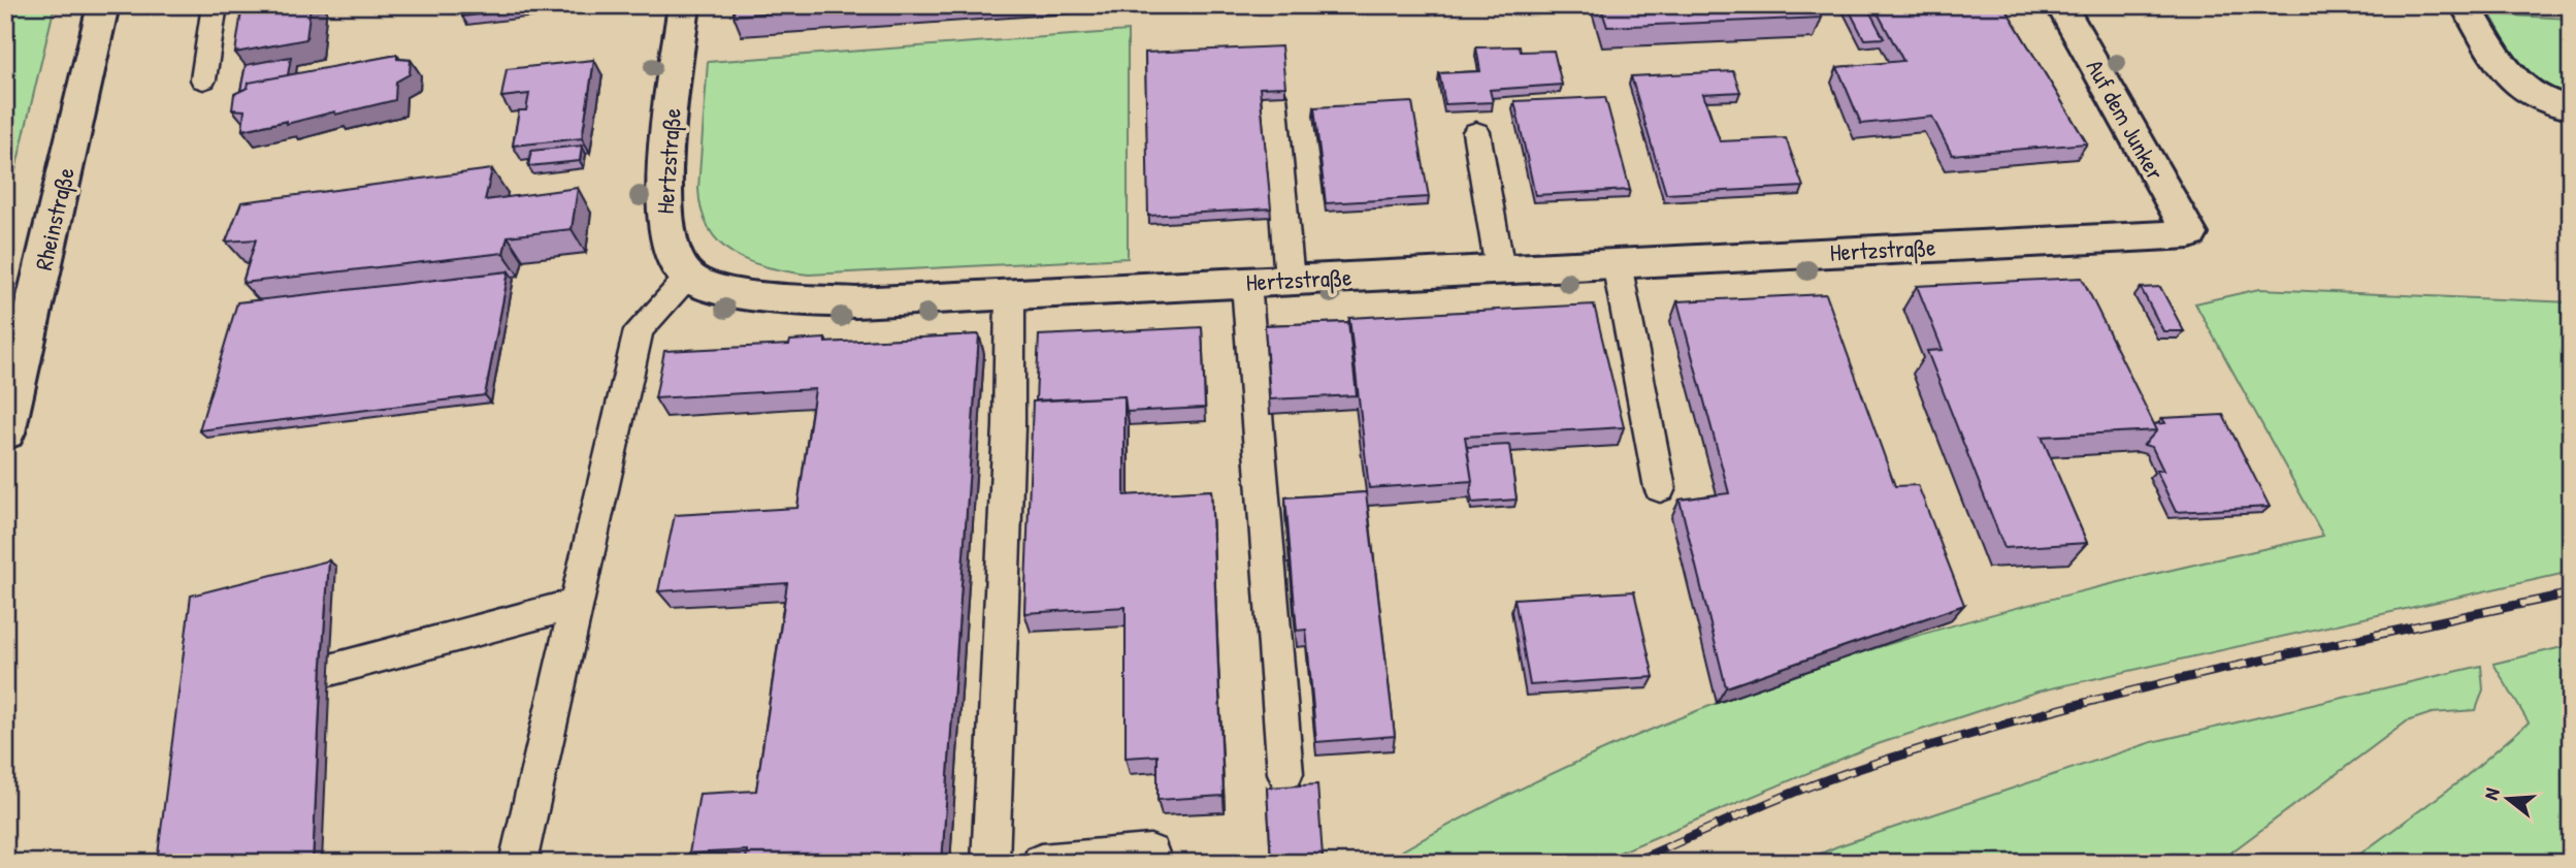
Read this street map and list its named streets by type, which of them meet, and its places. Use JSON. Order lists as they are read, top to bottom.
{
  "streets": {
    "street": ["Auf dem Junker", "Hertzstraße", "Rheinstraße"]
  },
  "crossings": [
    ["Auf dem Junker", "Hertzstraße"]
  ],
  "north": "left"
}
